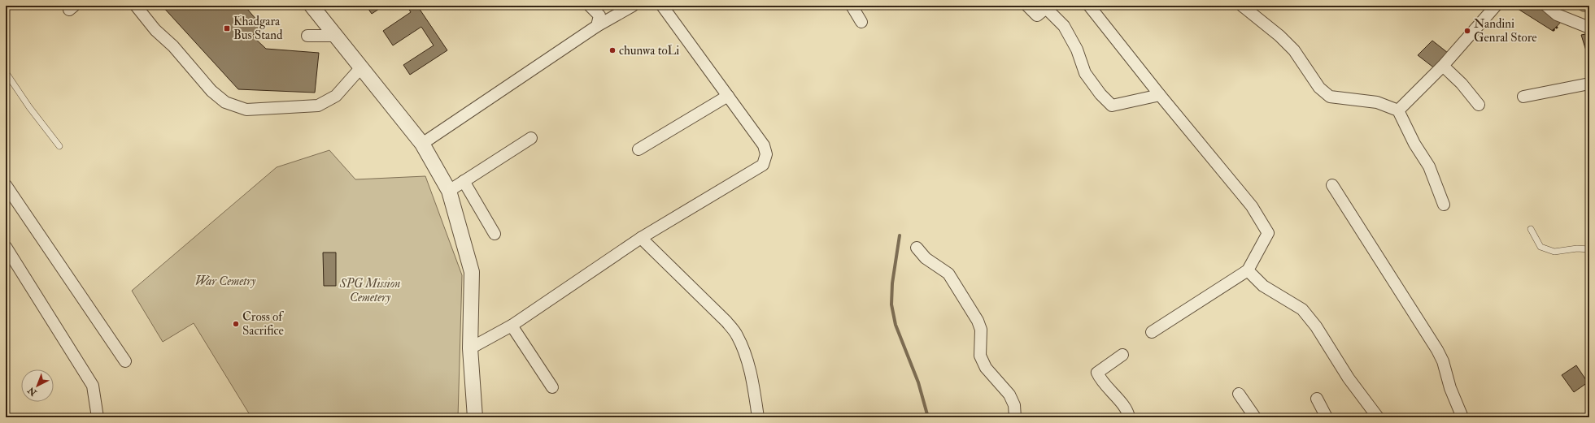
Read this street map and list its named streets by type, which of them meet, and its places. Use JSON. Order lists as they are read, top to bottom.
{
  "parks": ["War Cemetry", "SPG Mission Cemetery"],
  "places": {
    "transit": ["Khadgara Bus Stand"],
    "other": ["Nandini Genral Store", "chunwa toLi", "Cross of Sacrifice"]
  },
  "north": "bottom left"
}
